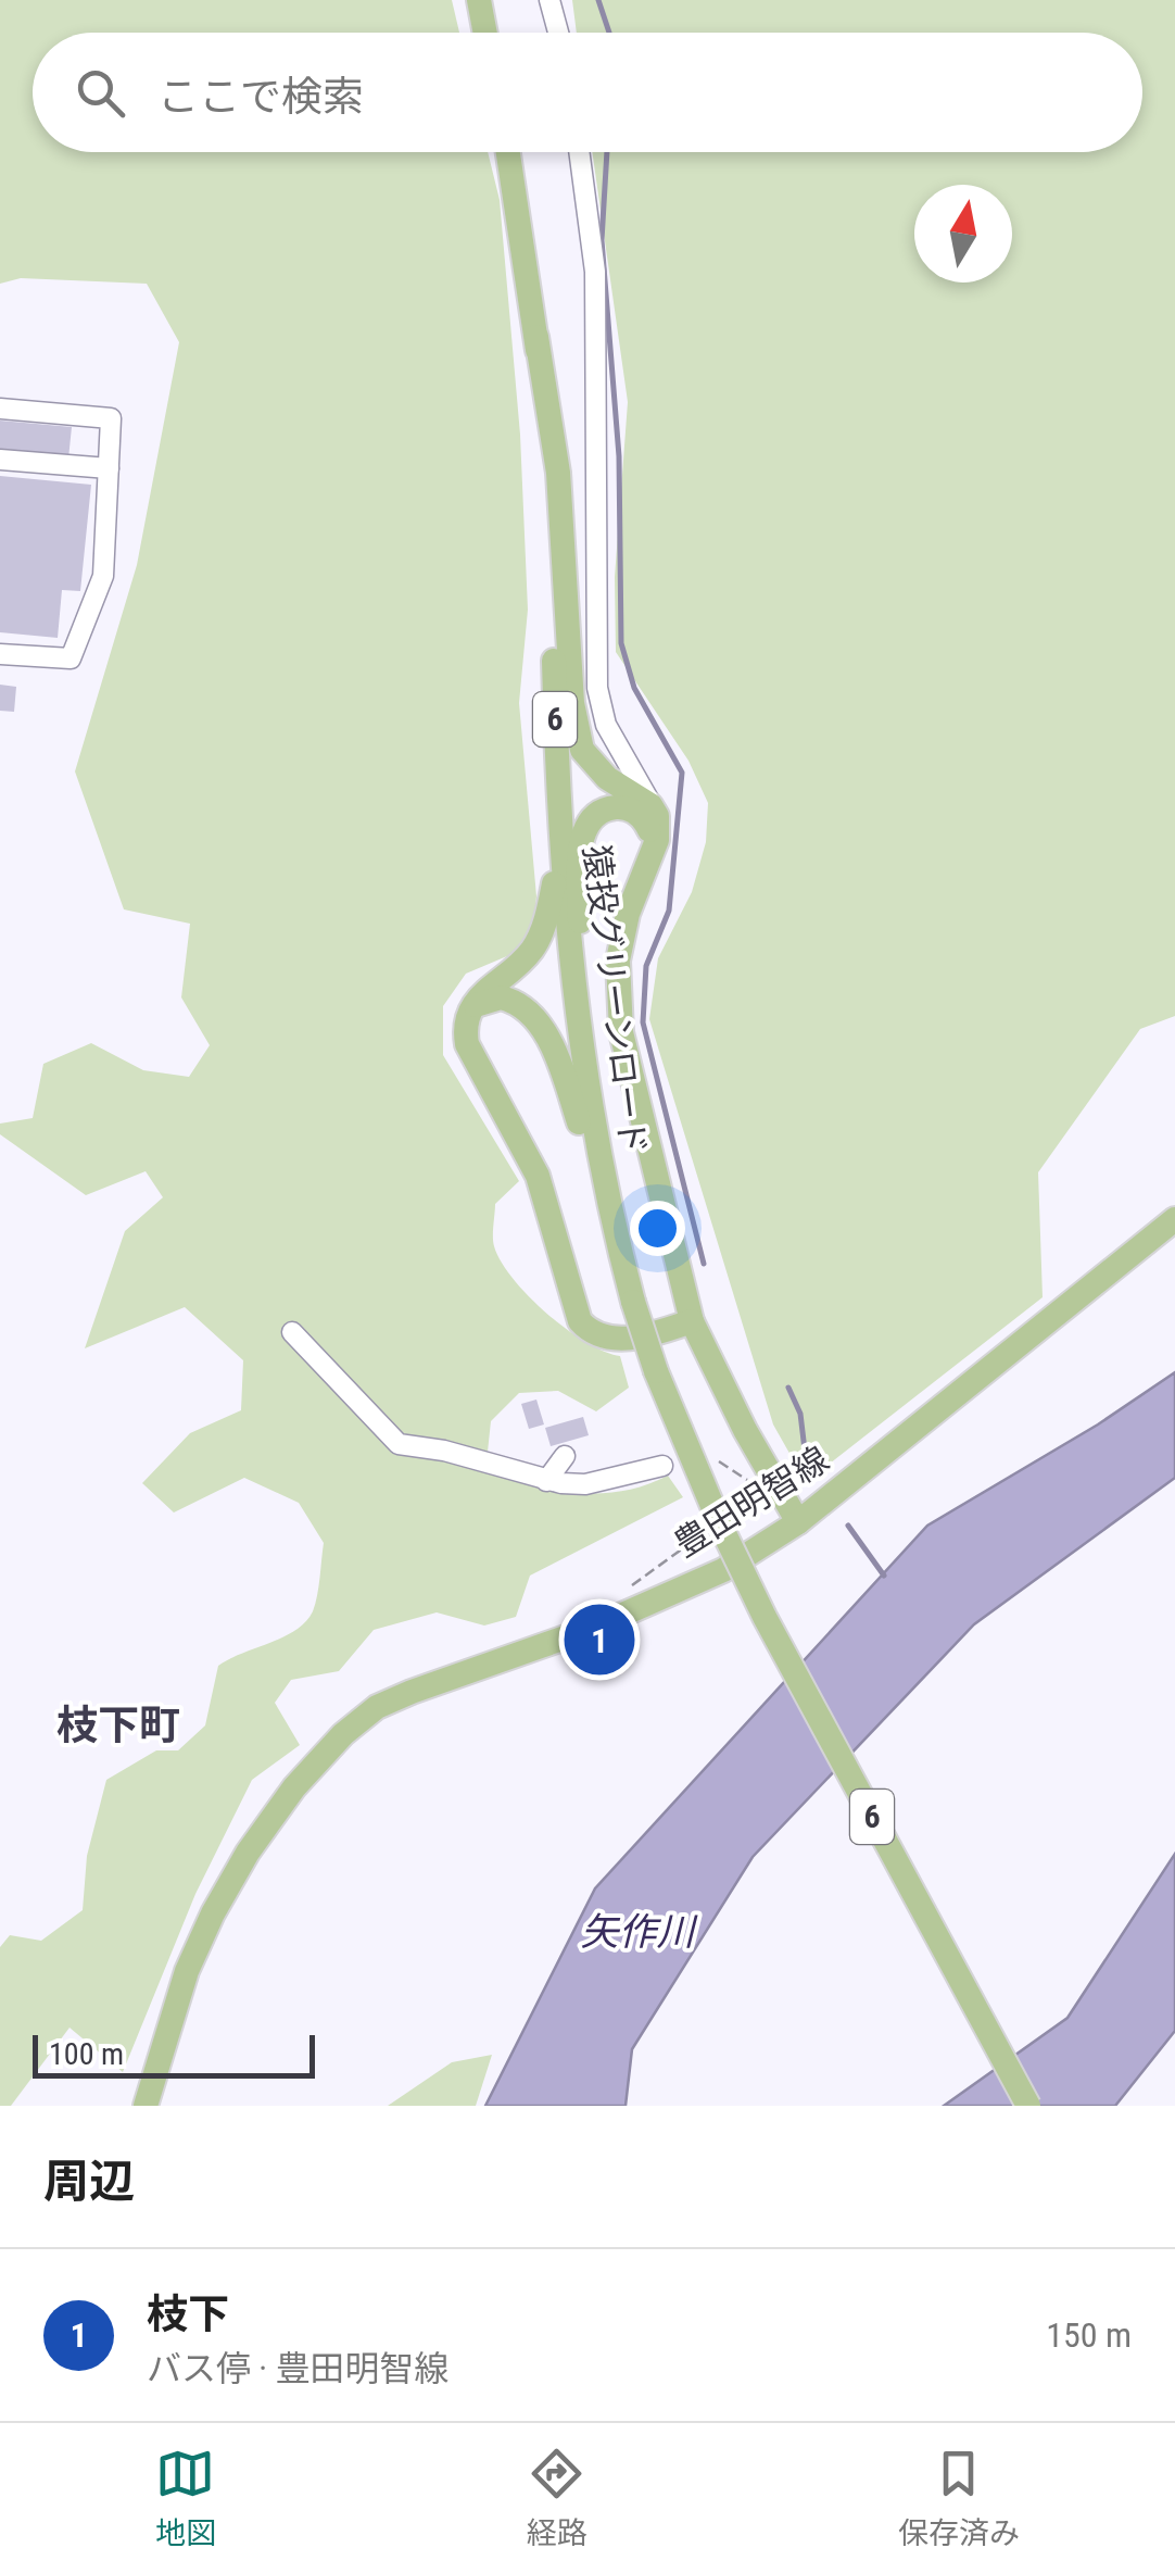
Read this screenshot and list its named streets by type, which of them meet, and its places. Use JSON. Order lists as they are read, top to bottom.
{
  "streets": {
    "main road": ["6", "猿投グリーンロード", "豊田明智線"]
  },
  "districts": ["枝下町"],
  "water": ["矢作川"],
  "scale_bar": "100 m",
  "north": "top",
  "page": {
    "search": "ここで検索",
    "pins": "1",
    "scale": "100 m",
    "heading": "周辺",
    "list": [
      {
        "mark": "1",
        "name": "枝下",
        "note": "バス停 · 豊田明智線",
        "value": "150 m"
      }
    ],
    "nav": ["地図", "経路", "保存済み"]
  }
}
